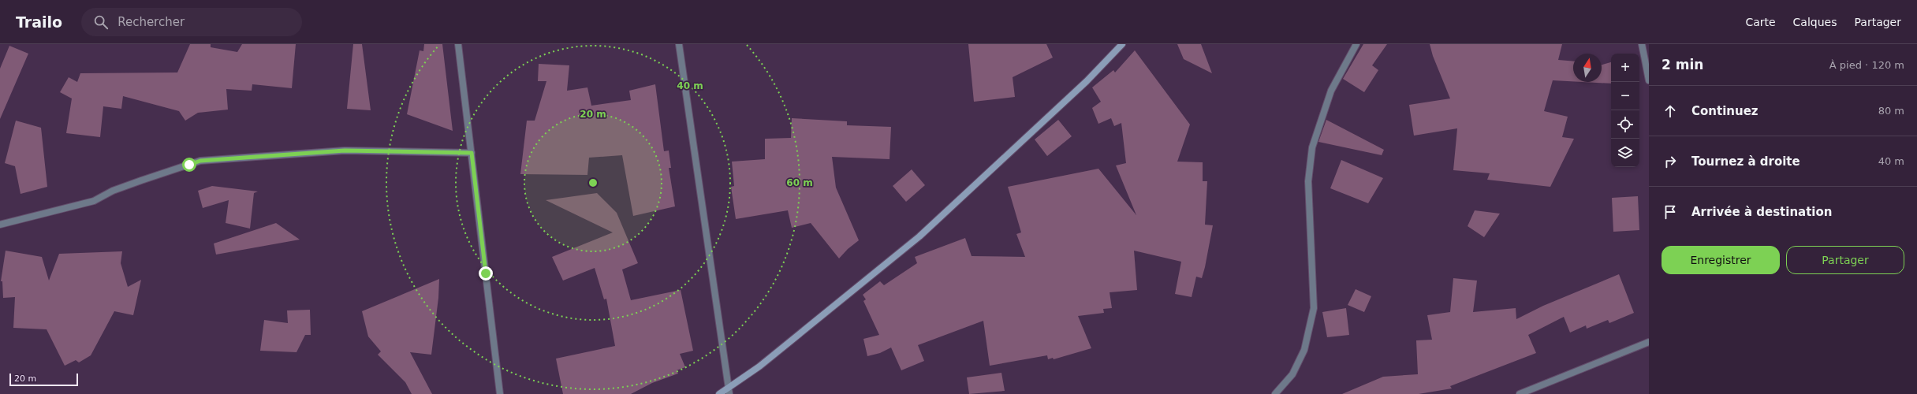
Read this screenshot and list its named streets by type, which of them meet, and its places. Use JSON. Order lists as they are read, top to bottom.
{
  "scale_bar": "20 m",
  "north": "top",
  "page": {
    "header": "Trailo",
    "search": "Rechercher",
    "nav": ["Carte", "Calques", "Partager"],
    "heading": ["2 min", "À pied · 120 m"],
    "map_buttons": ["+", "−"],
    "list": [
      ["Continuez", "80 m"],
      ["Tournez à droite", "40 m"],
      "Arrivée à destination"
    ],
    "buttons": ["Enregistrer", "Partager"],
    "scale": "20 m"
  },
  "rings": ["40 m", "20 m", "60 m"]
}
